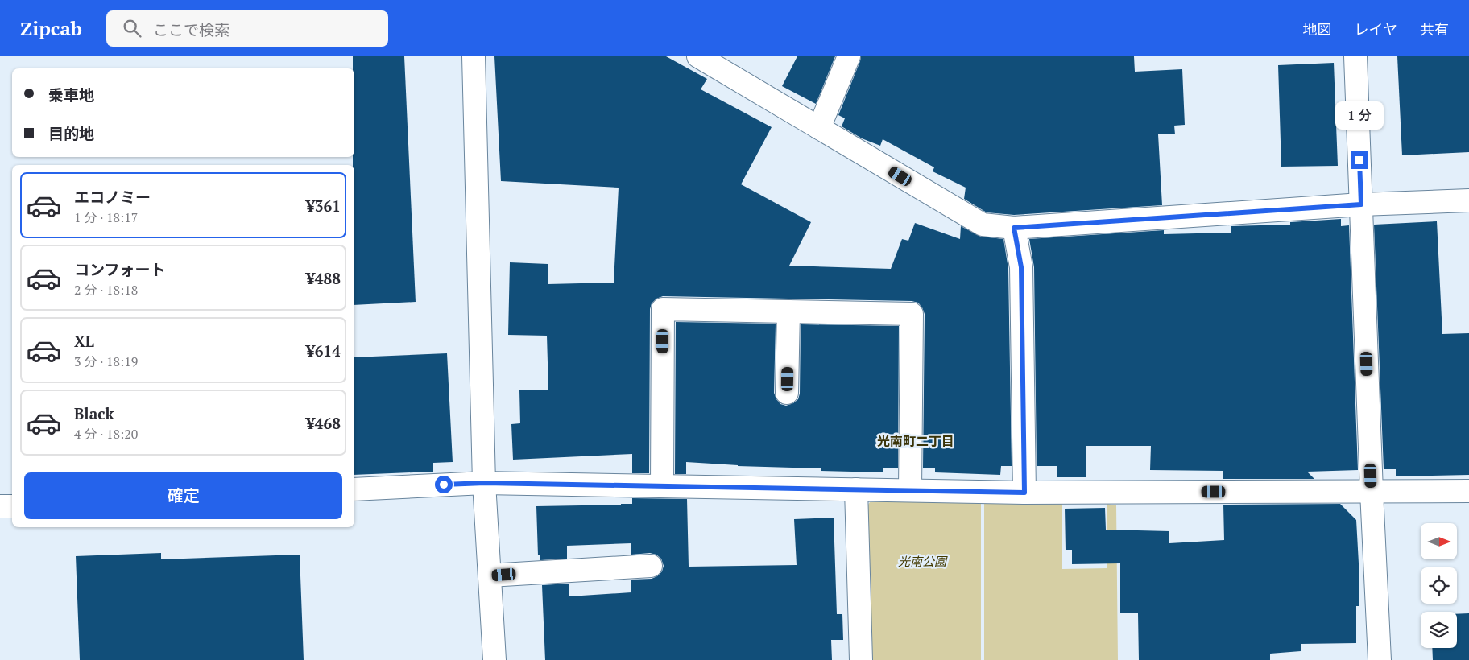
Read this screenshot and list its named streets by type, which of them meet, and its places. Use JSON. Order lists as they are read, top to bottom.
{
  "districts": ["光南町二丁目"],
  "parks": ["光南公園"],
  "north": "right",
  "page": {
    "header": "Zipcab",
    "search": "ここで検索",
    "nav": ["地図", "レイヤ", "共有"],
    "banner": ["乗車地", "目的地"],
    "bubble": "1 分",
    "list": [
      {
        "name": "エコノミー",
        "note": "1 分 · 18:17",
        "value": "¥361"
      },
      {
        "name": "コンフォート",
        "note": "2 分 · 18:18",
        "value": "¥488"
      },
      {
        "name": "XL",
        "note": "3 分 · 18:19",
        "value": "¥614"
      },
      {
        "name": "Black",
        "note": "4 分 · 18:20",
        "value": "¥468"
      }
    ],
    "buttons": "確定"
  }
}
